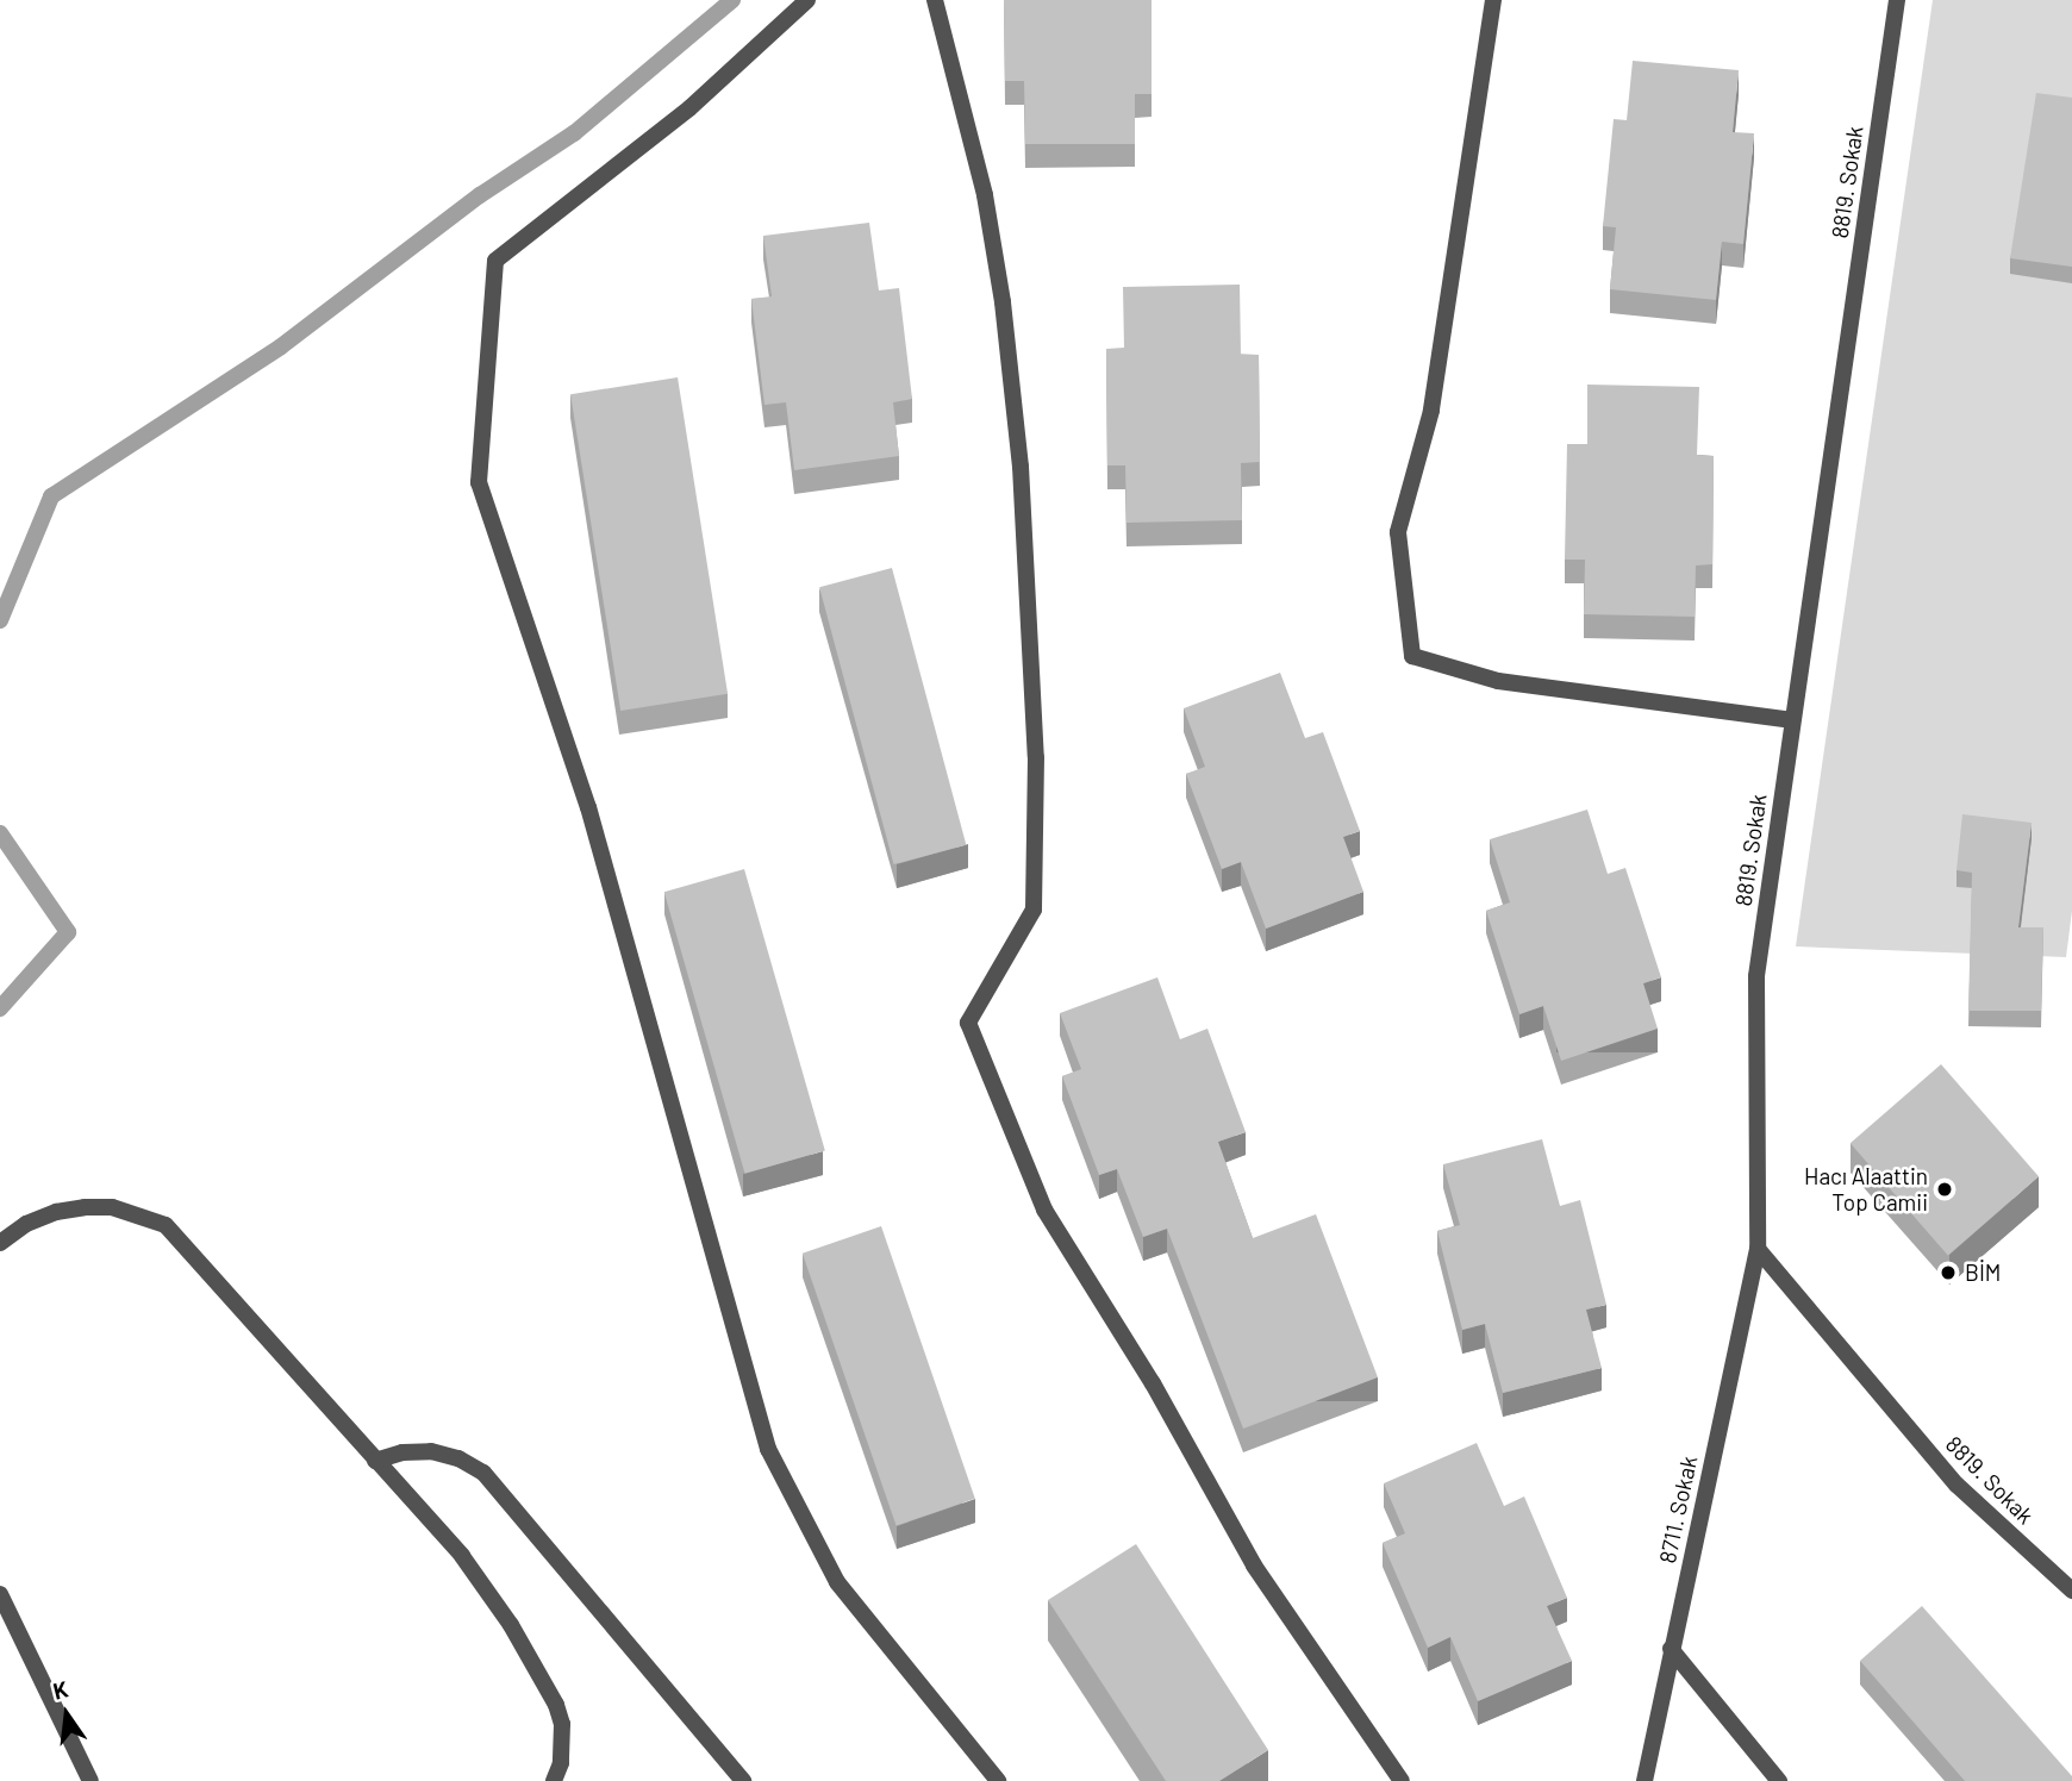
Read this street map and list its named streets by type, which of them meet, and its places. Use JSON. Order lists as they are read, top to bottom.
{
  "streets": {
    "street": ["8819. Sokak", "8711. Sokak"]
  },
  "crossings": [
    ["8819. Sokak", "8711. Sokak"]
  ],
  "places": ["Hacı Alaattin Top Camii", "BİM"],
  "north": "top"
}
